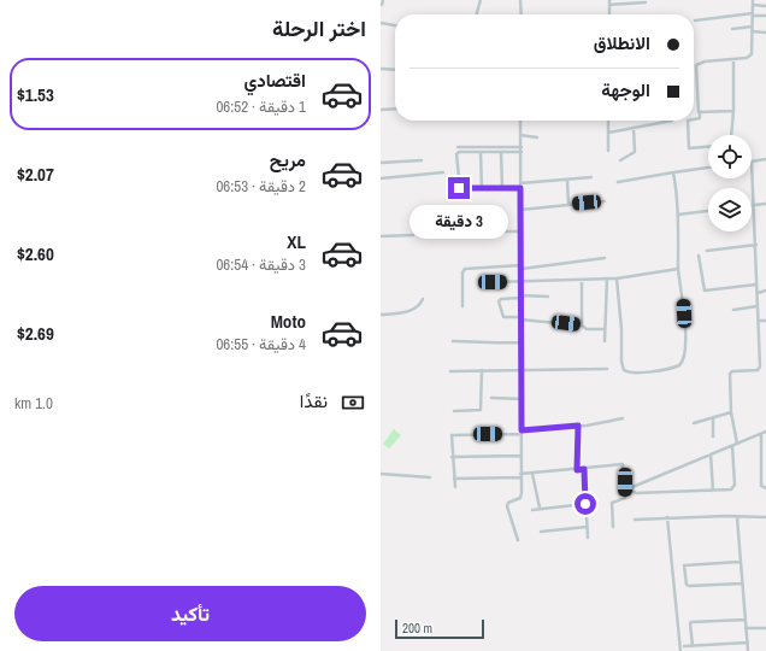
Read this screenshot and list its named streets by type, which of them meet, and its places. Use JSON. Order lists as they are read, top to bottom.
{
  "scale_bar": "200 m",
  "page": {
    "heading": "اختر الرحلة",
    "banner": ["الانطلاق", "الوجهة"],
    "list": [
      {
        "name": "اقتصادي",
        "note": "1 دقيقة · 06:52",
        "value": "$1.53"
      },
      {
        "name": "مريح",
        "note": "2 دقيقة · 06:53",
        "value": "$2.07"
      },
      {
        "name": "XL",
        "note": "3 دقيقة · 06:54",
        "value": "$2.60"
      },
      {
        "name": "Moto",
        "note": "4 دقيقة · 06:55",
        "value": "$2.69"
      }
    ],
    "bubble": "3 دقيقة",
    "pay": ["نقدًا", "1.0 km"],
    "buttons": "تأكيد",
    "scale": "200 m"
  }
}
